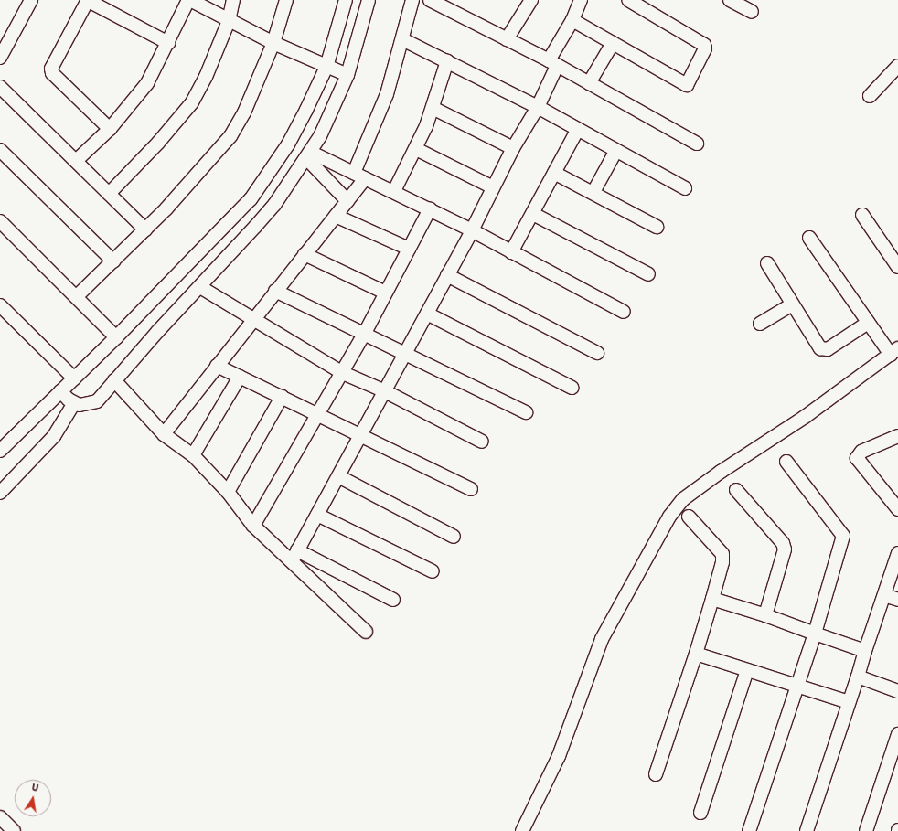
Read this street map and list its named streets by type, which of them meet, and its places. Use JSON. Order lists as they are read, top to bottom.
{
  "north": "top"
}
